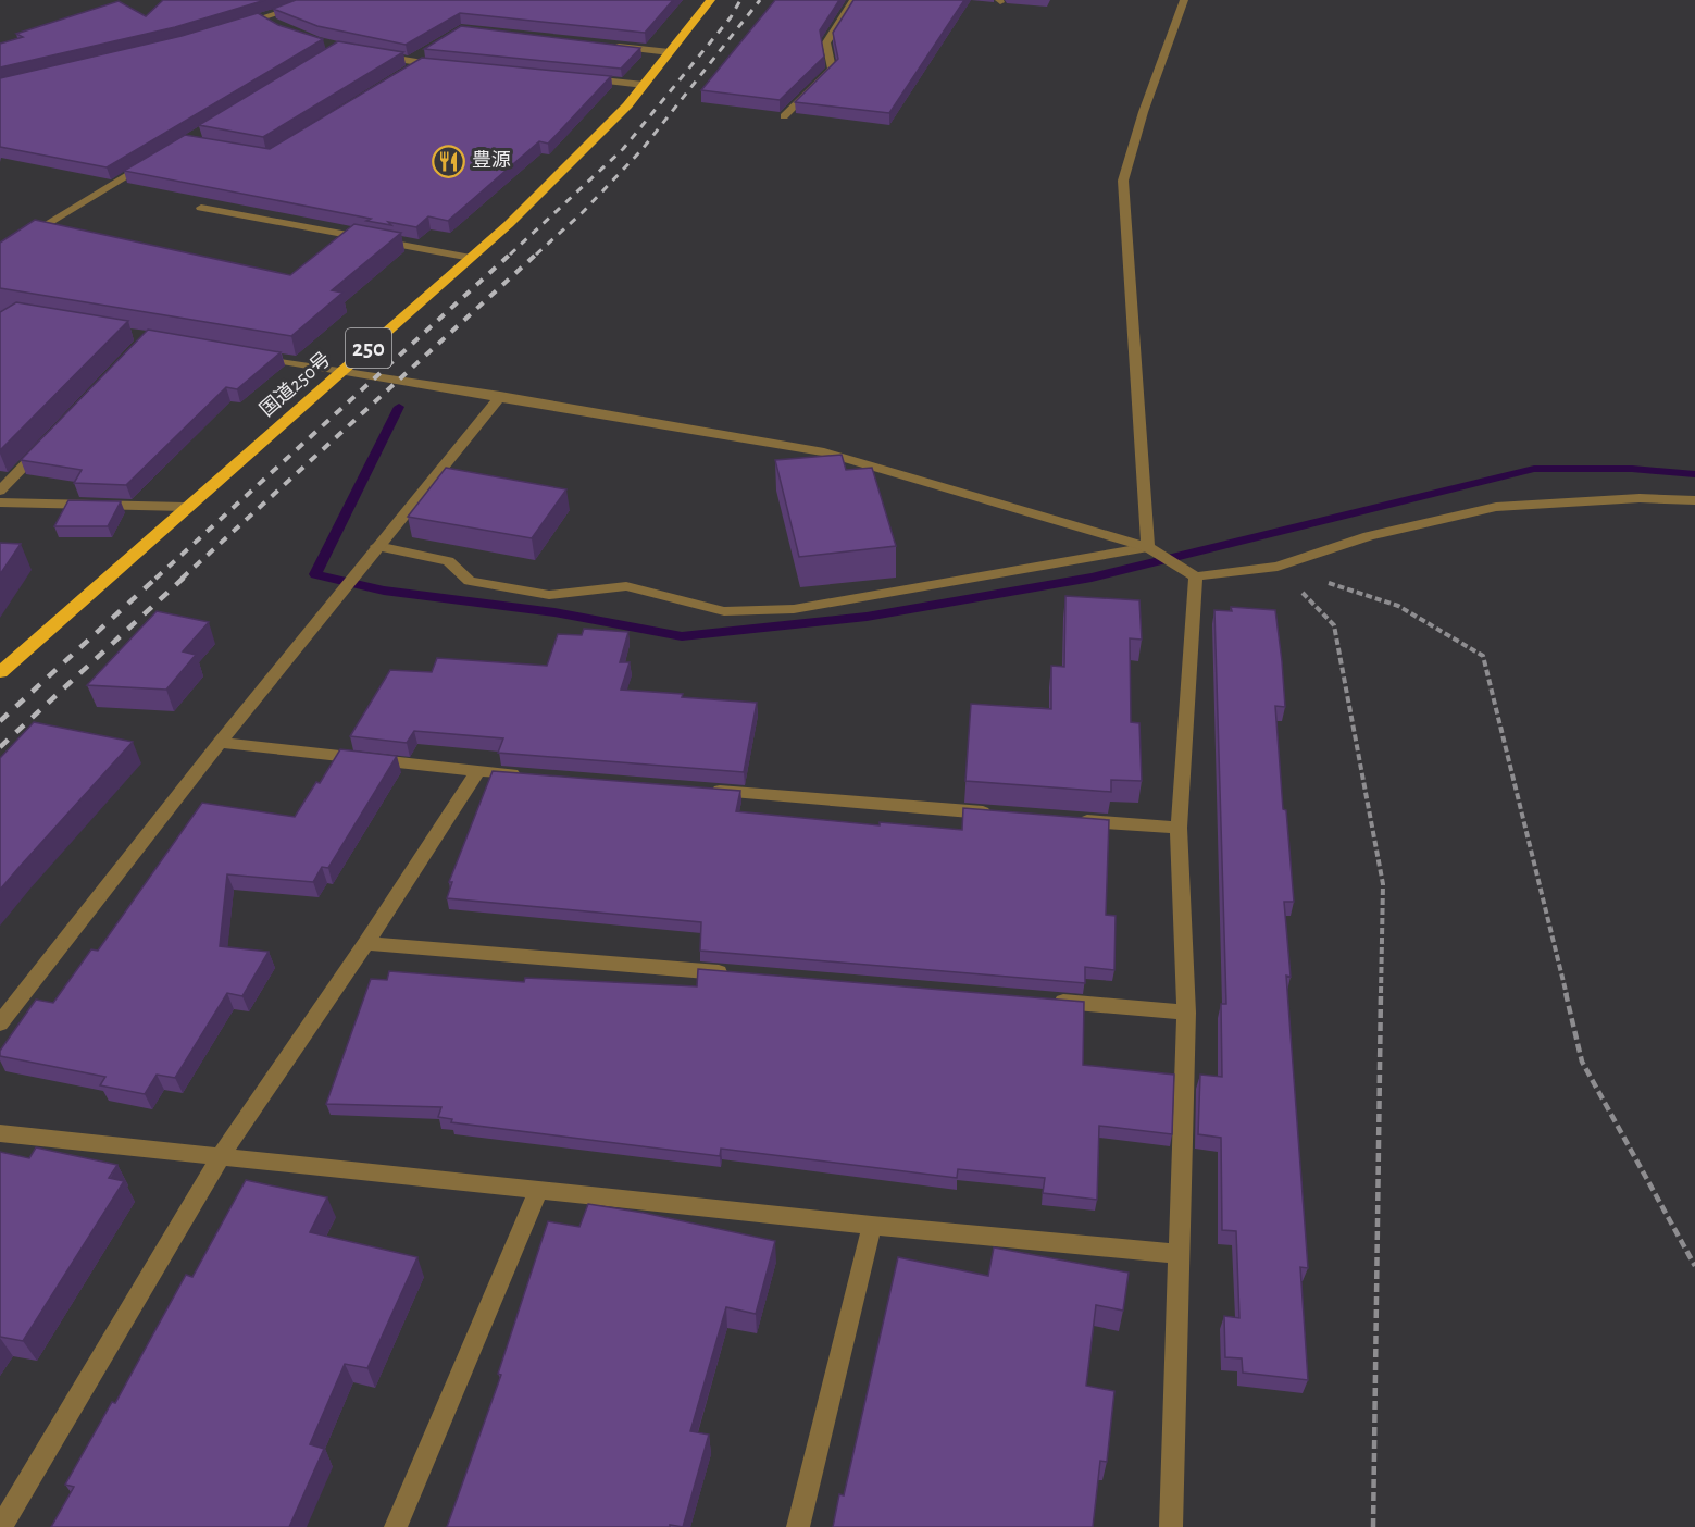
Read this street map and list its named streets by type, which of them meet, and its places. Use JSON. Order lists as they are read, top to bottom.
{
  "streets": {
    "highway": ["250", "国道250号"]
  },
  "places": {
    "restaurant": ["豊源"]
  }
}
